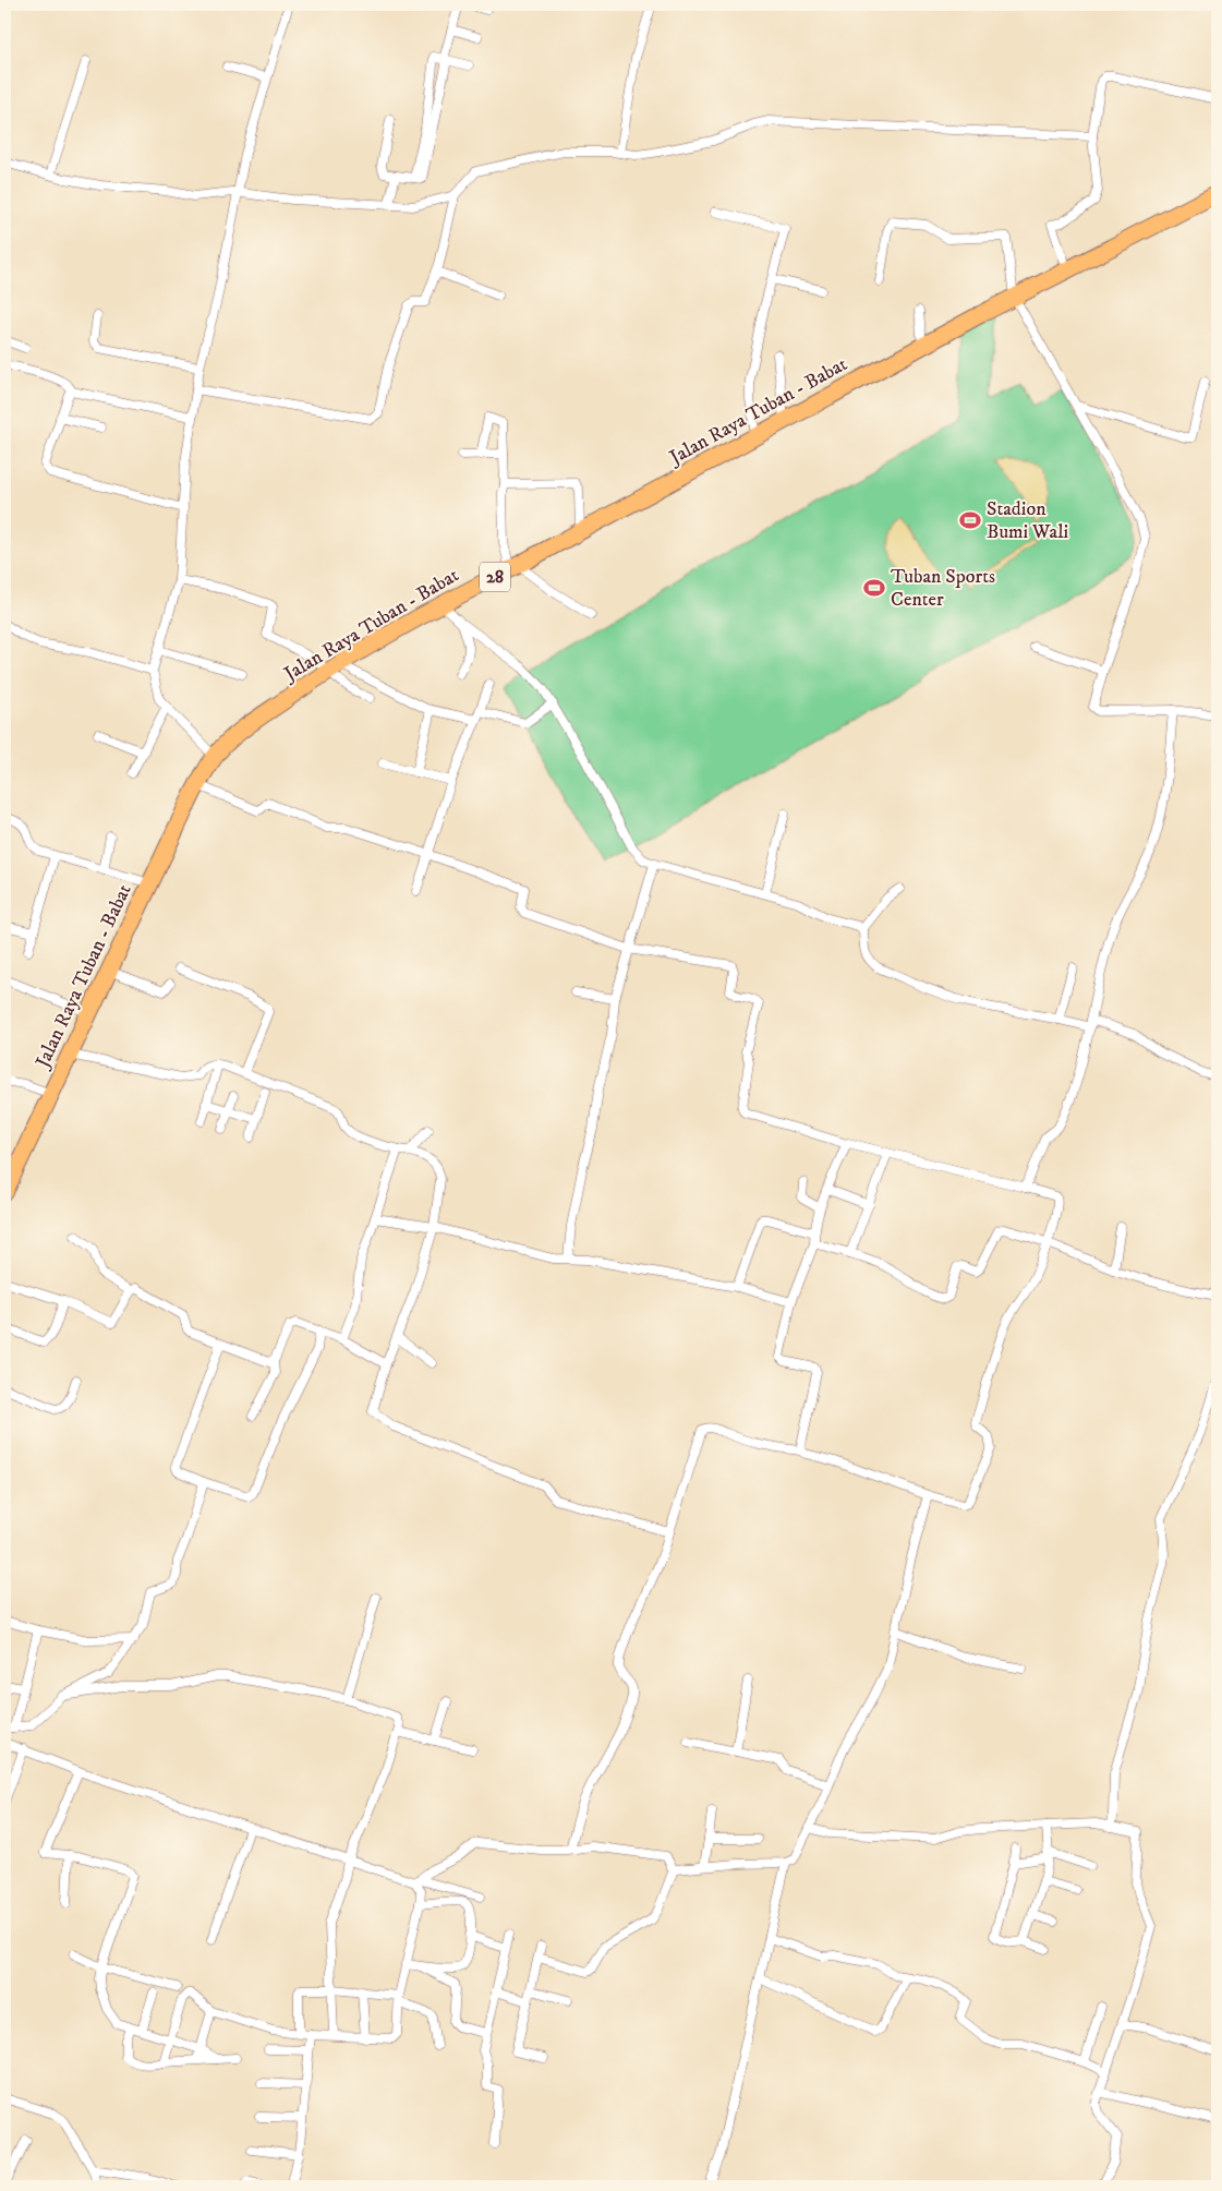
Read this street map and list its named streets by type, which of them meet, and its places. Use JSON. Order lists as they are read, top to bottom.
{
  "streets": {
    "highway": ["Jalan Raya Tuban - Babat", "28"]
  },
  "places": {
    "sports": ["Stadion Bumi Wali", "Tuban Sports Center"]
  }
}
